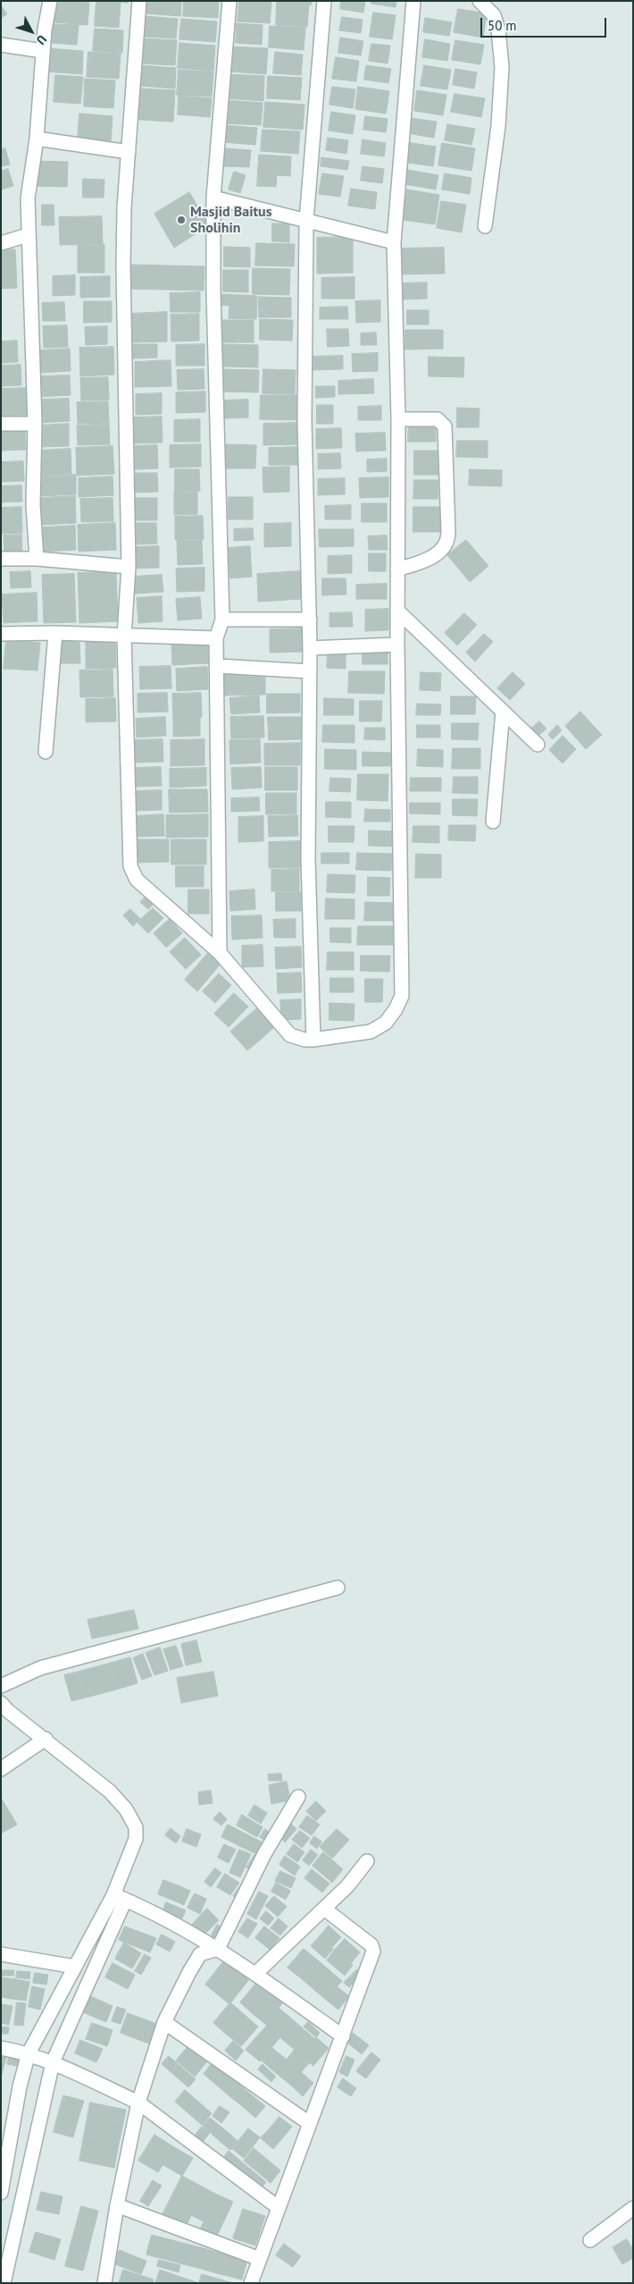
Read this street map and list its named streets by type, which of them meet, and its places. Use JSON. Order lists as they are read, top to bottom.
{
  "places": ["Masjid Baitus Sholihin"],
  "scale_bar": "50 m",
  "north": "bottom right"
}
